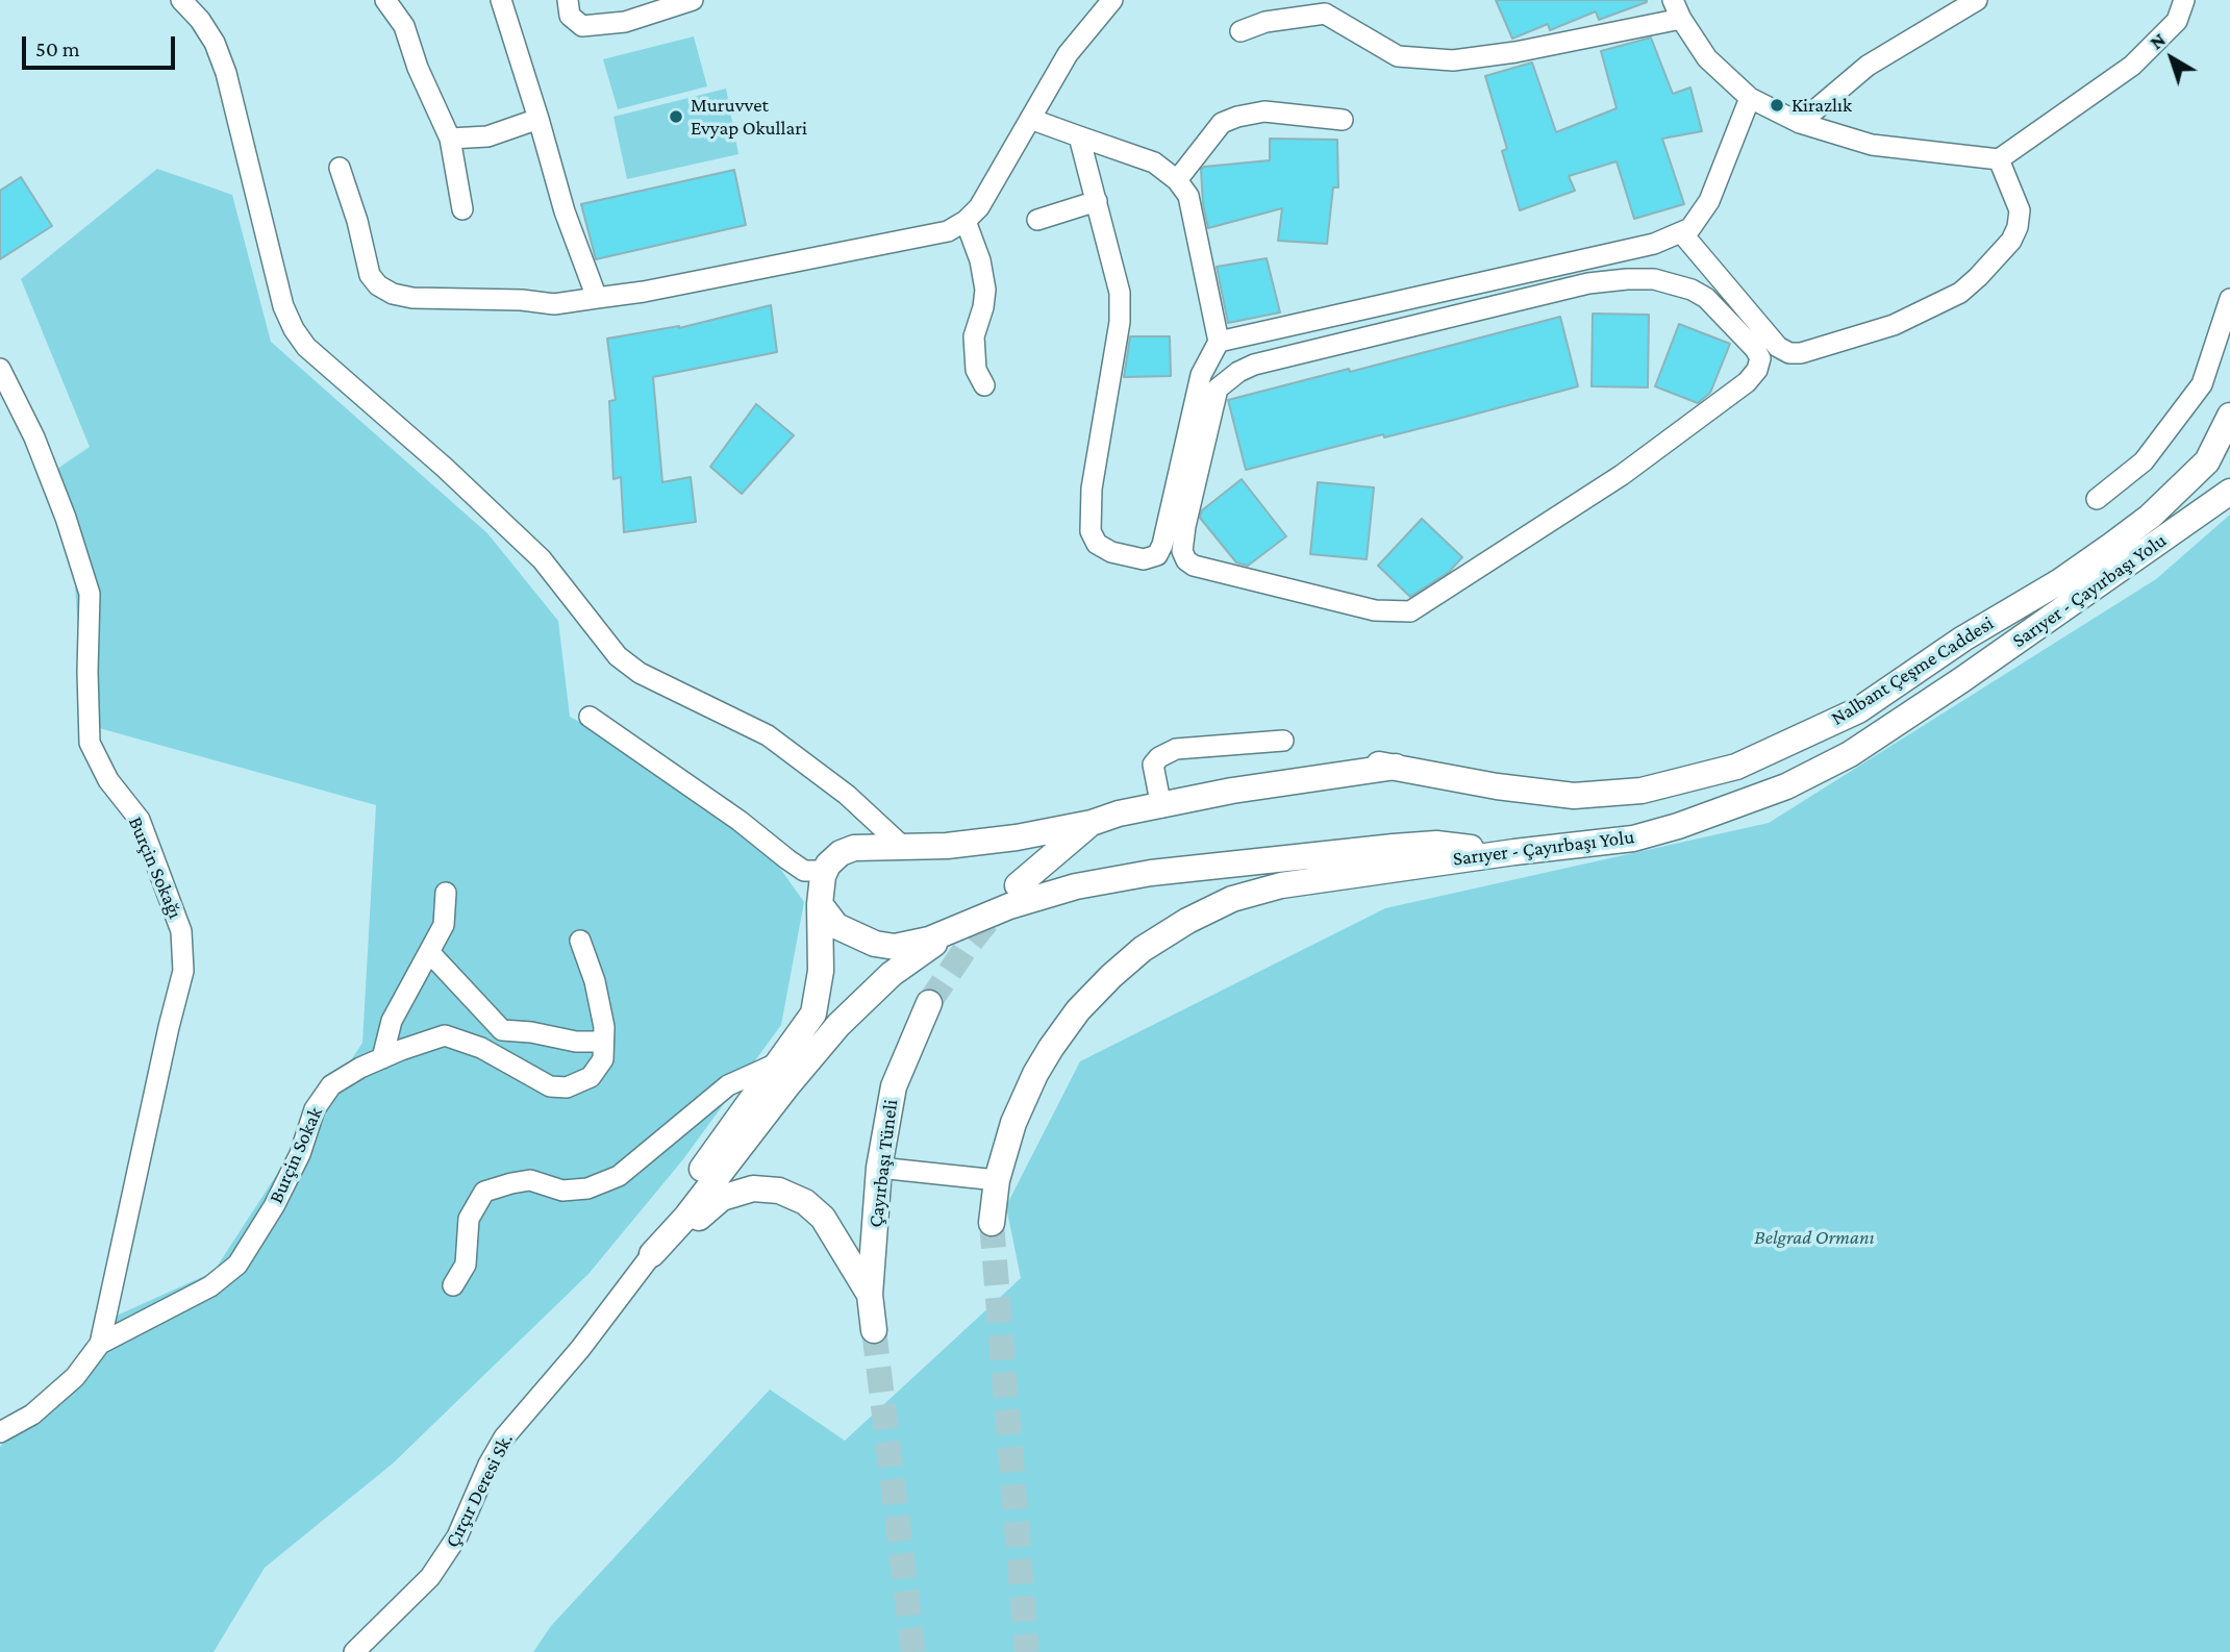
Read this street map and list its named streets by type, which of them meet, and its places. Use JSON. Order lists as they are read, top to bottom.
{
  "streets": {
    "main road": ["Sarıyer - Çayırbaşı Yolu", "Nalbant Çeşme Caddesi", "Çayırbaşı Tüneli"],
    "street": ["Burçin Sokağı", "Burçin Sokak", "Çırçır Deresi Sk."]
  },
  "crossings": [
    ["Burçin Sokağı", "Burçin Sokak"]
  ],
  "parks": ["Belgrad Ormanı"],
  "places": ["Kirazlık", "Muruvvet Evyap Okullari"],
  "scale_bar": "50 m",
  "north": "top left"
}
